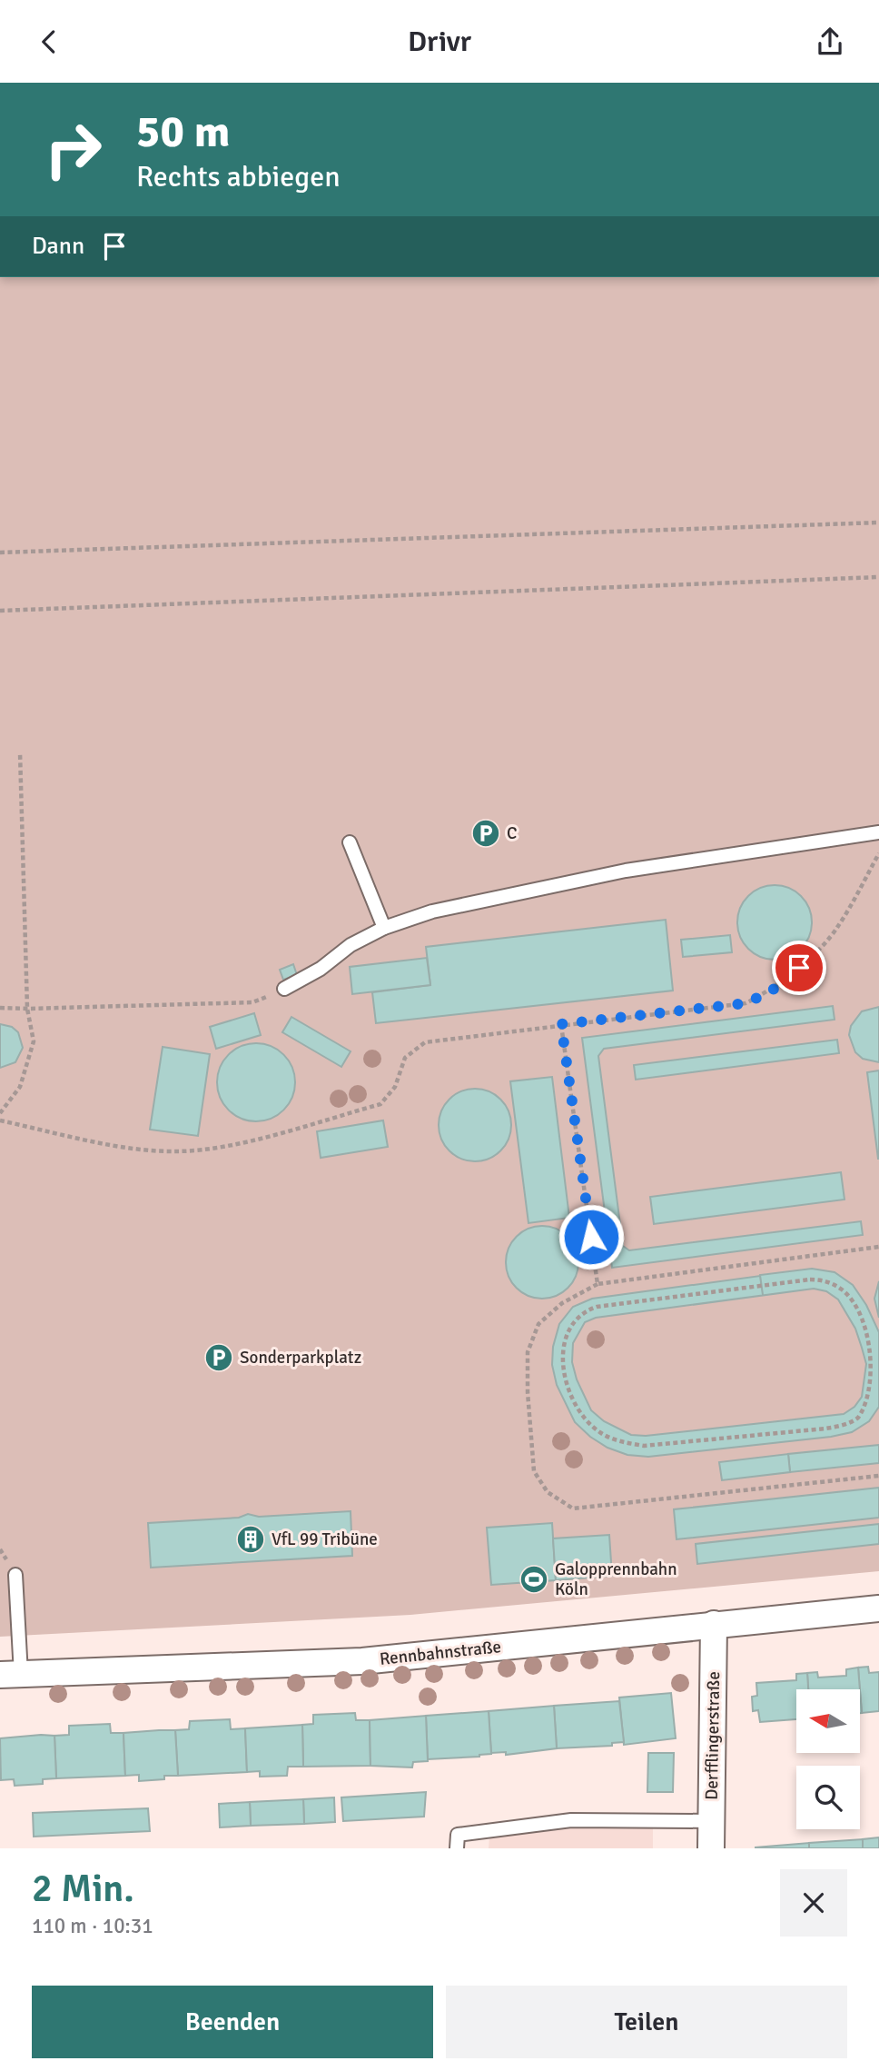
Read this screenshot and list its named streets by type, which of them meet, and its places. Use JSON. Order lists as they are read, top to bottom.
{
  "streets": {
    "street": ["Rennbahnstraße", "Derfflingerstraße"]
  },
  "crossings": [
    ["Rennbahnstraße", "Derfflingerstraße"]
  ],
  "places": {
    "parking": ["C", "Sonderparkplatz"],
    "building": ["VfL 99 Tribüne"],
    "sports": ["Galopprennbahn Köln"]
  },
  "north": "left",
  "page": {
    "header": "Drivr",
    "turn": ["50 m", "Rechts abbiegen"],
    "then": "Dann",
    "heading": ["2 Min.", "110 m · 10:31"],
    "buttons": ["Beenden", "Teilen"]
  }
}
